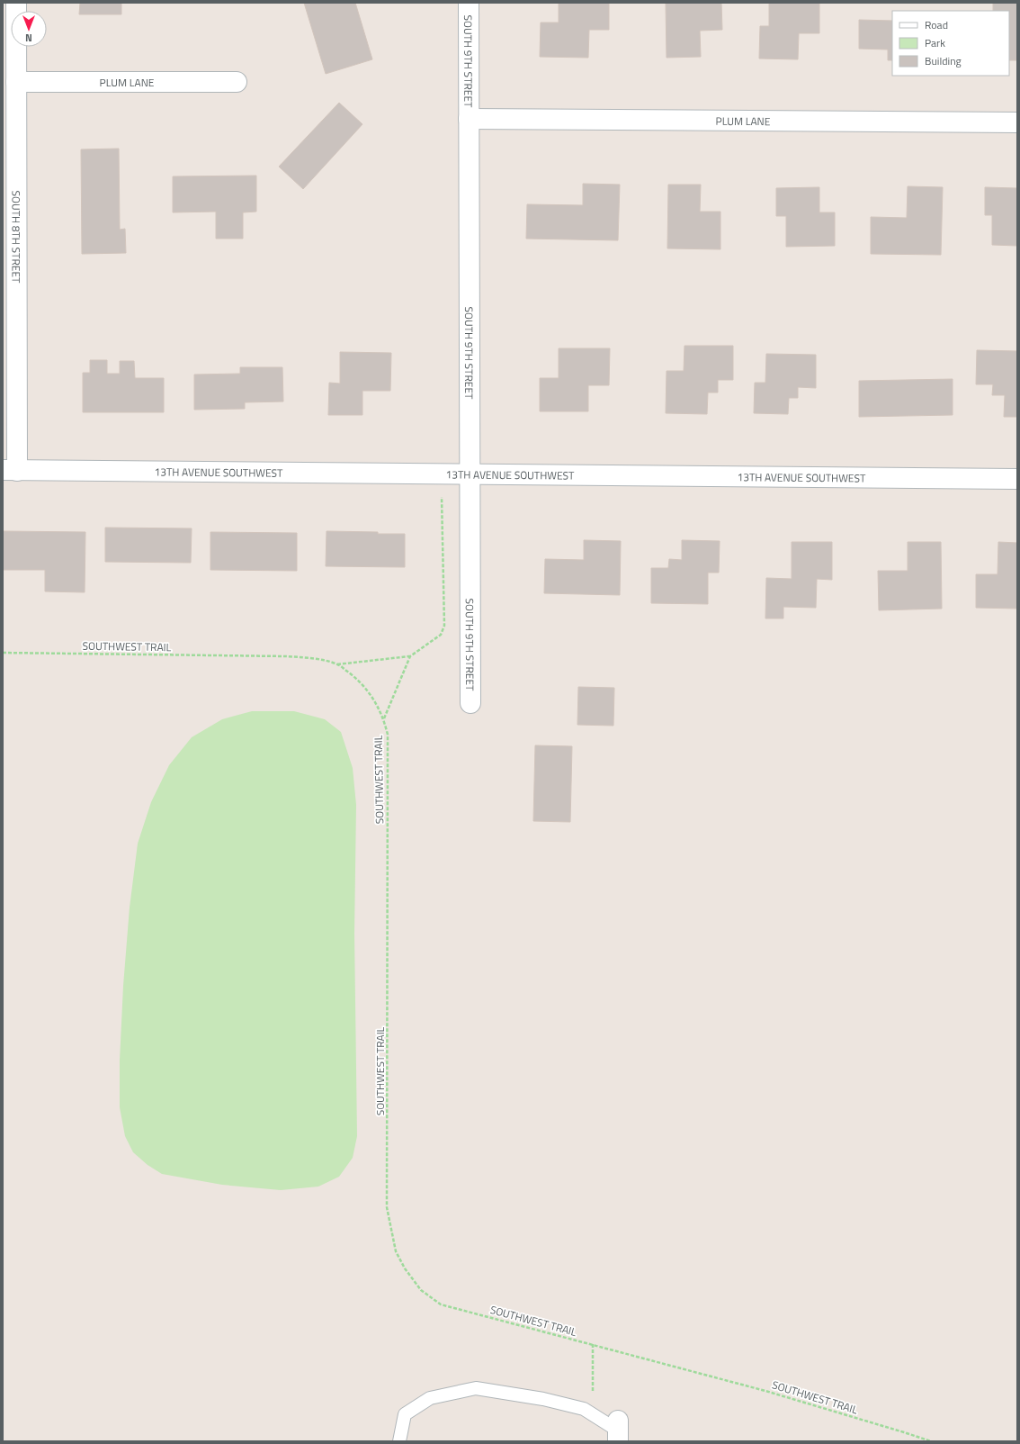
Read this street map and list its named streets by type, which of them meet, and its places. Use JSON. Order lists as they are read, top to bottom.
{
  "streets": {
    "street": [
      "SOUTH 9TH STREET",
      "PLUM LANE",
      "SOUTH 8TH STREET",
      "13TH AVENUE SOUTHWEST"
    ],
    "path": ["SOUTHWEST TRAIL"]
  },
  "crossings": [
    ["SOUTH 9TH STREET", "PLUM LANE"],
    ["SOUTH 9TH STREET", "13TH AVENUE SOUTHWEST"],
    ["PLUM LANE", "SOUTH 8TH STREET"],
    ["SOUTH 8TH STREET", "13TH AVENUE SOUTHWEST"]
  ],
  "legend": ["Road", "Park", "Building"],
  "north": "bottom"
}
